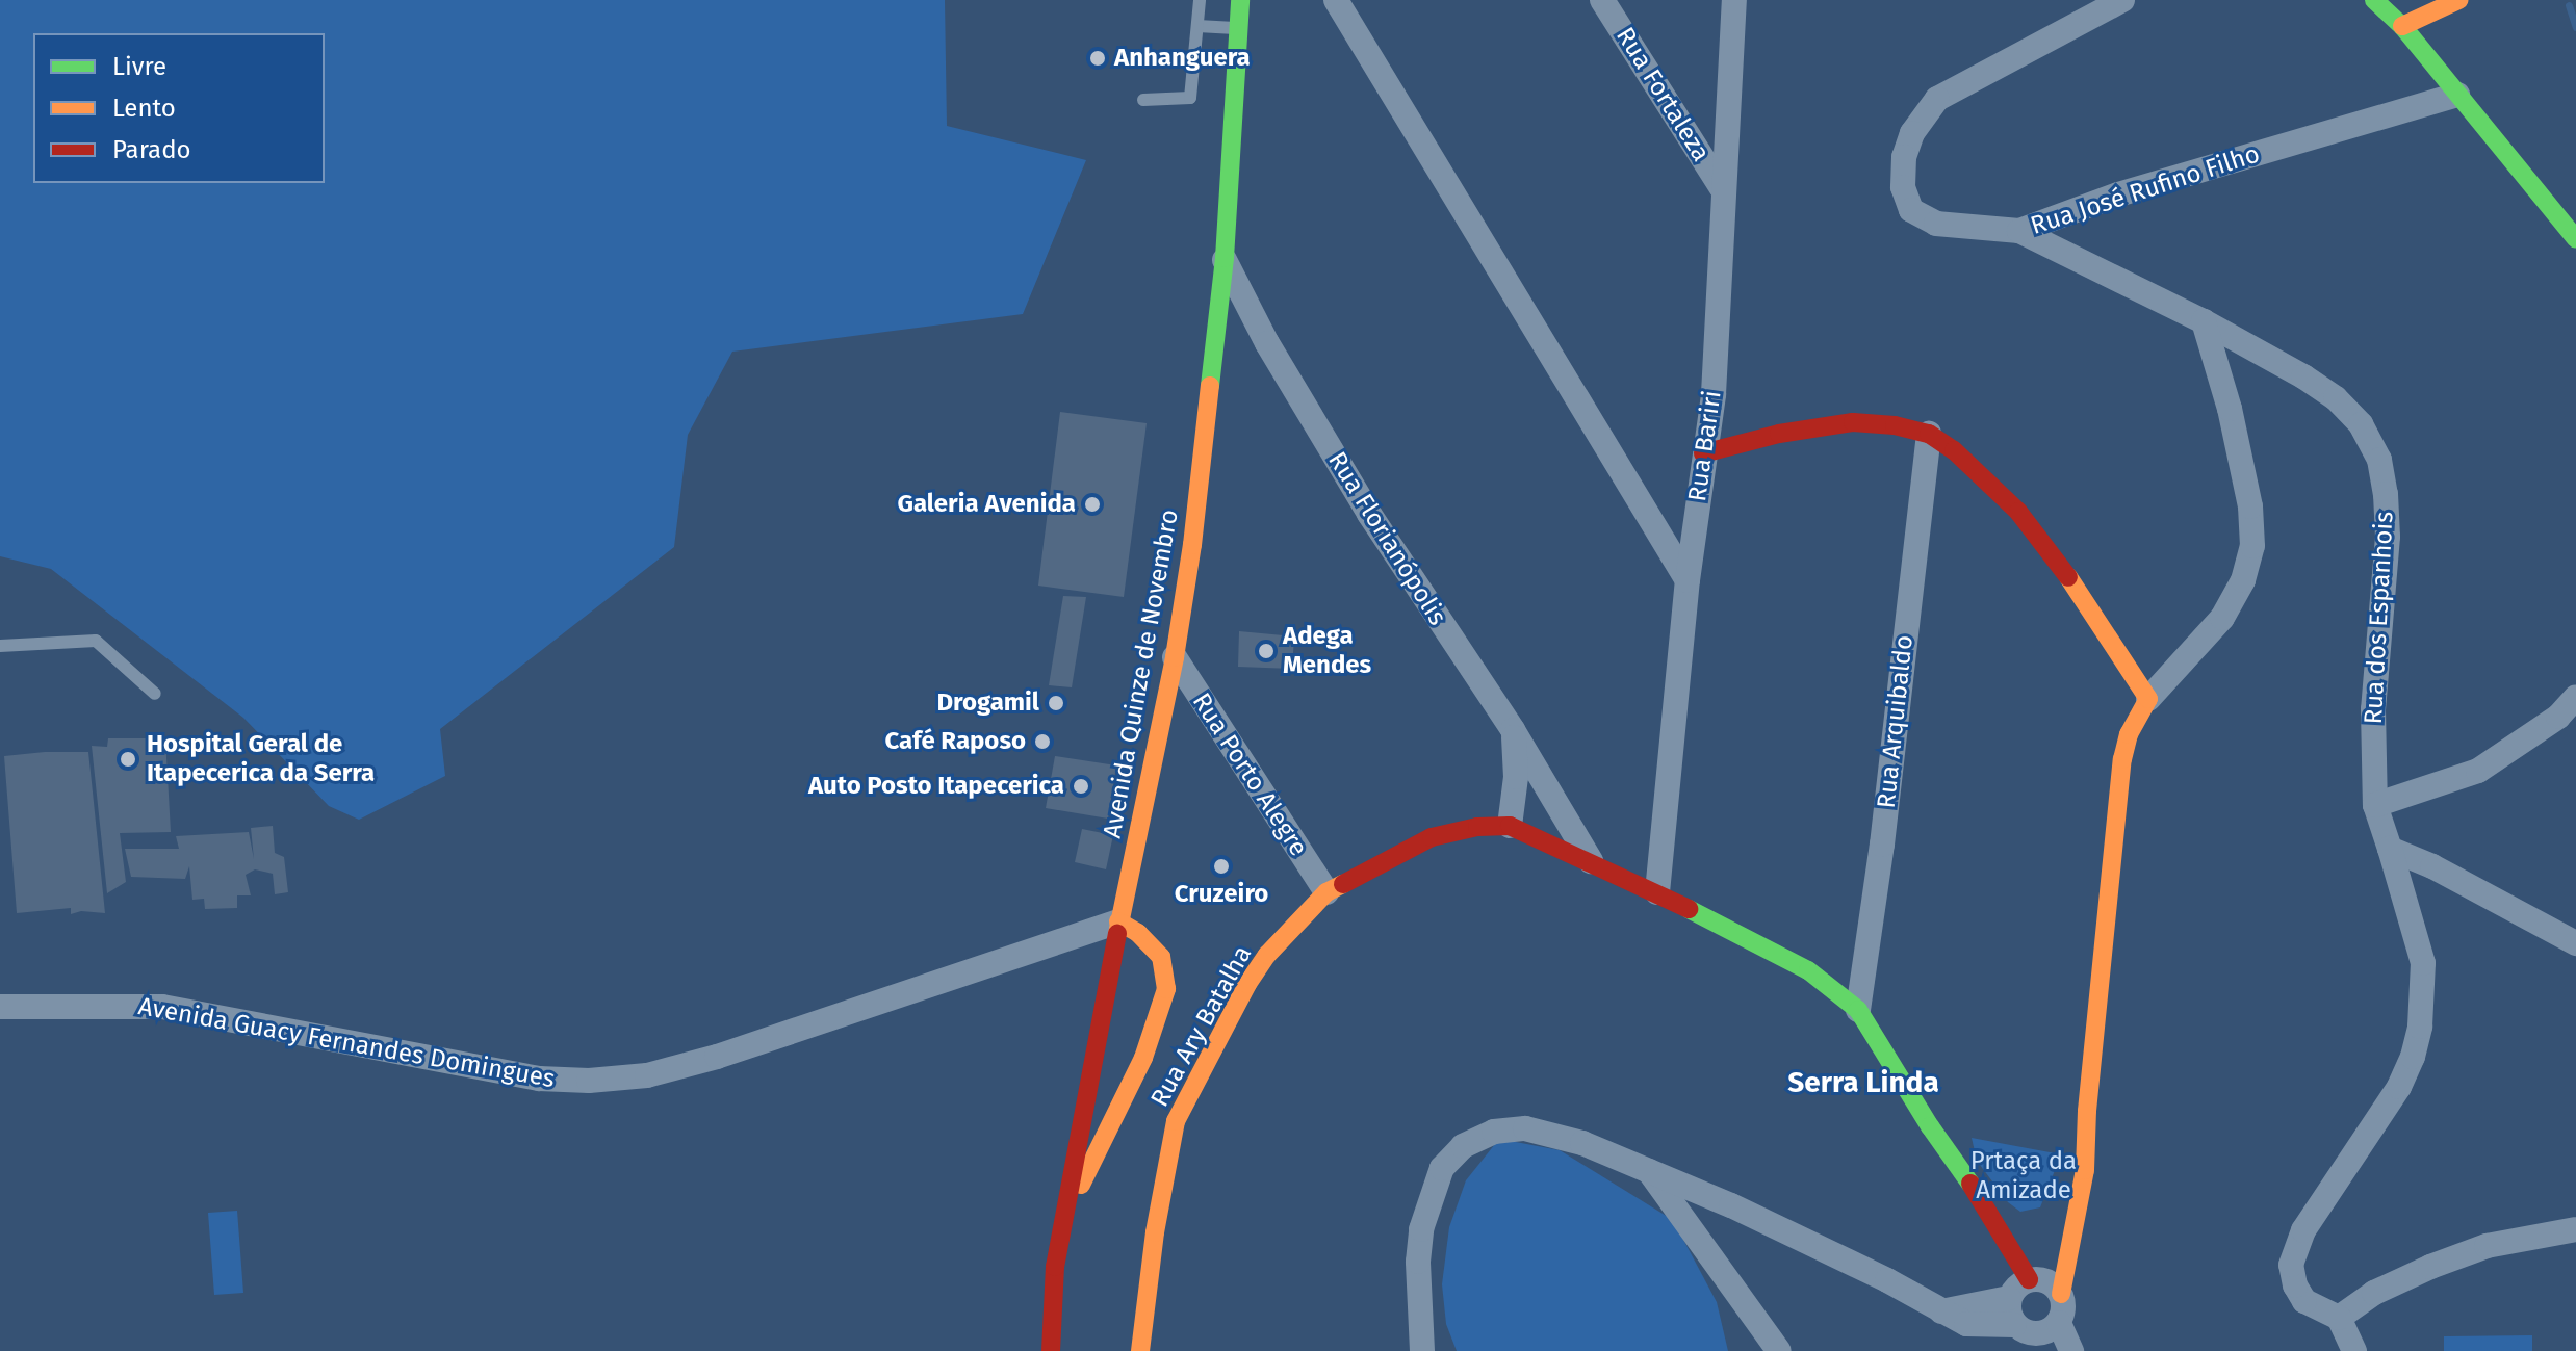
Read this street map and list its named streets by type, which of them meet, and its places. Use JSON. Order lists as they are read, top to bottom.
{
  "streets": {
    "street": [
      "Rua Fortaleza",
      "Rua José Rufino Filho",
      "Rua Bariri",
      "Rua Florianópolis",
      "Rua dos Espanhois",
      "Avenida Quinze de Novembro",
      "Rua Arquibaldo",
      "Rua Porto Alegre",
      "Rua Ary Batalha",
      "Avenida Guacy Fernandes Domingues"
    ]
  },
  "crossings": [
    ["Rua Fortaleza", "Rua Bariri"],
    ["Rua José Rufino Filho", "Rua dos Espanhois"],
    ["Rua Florianópolis", "Avenida Quinze de Novembro"],
    ["Rua Florianópolis", "Rua Ary Batalha"],
    ["Avenida Quinze de Novembro", "Rua Porto Alegre"],
    ["Avenida Quinze de Novembro", "Avenida Guacy Fernandes Domingues"],
    ["Rua Porto Alegre", "Rua Ary Batalha"]
  ],
  "districts": ["Serra Linda"],
  "parks": ["Prtaça da Amizade"],
  "places": [
    "Anhanguera",
    "Galeria Avenida",
    "Adega Mendes",
    "Drogamil",
    "Café Raposo",
    "Hospital Geral de Itapecerica da Serra",
    "Auto Posto Itapecerica",
    "Cruzeiro"
  ],
  "legend": ["Livre", "Lento", "Parado"]
}
